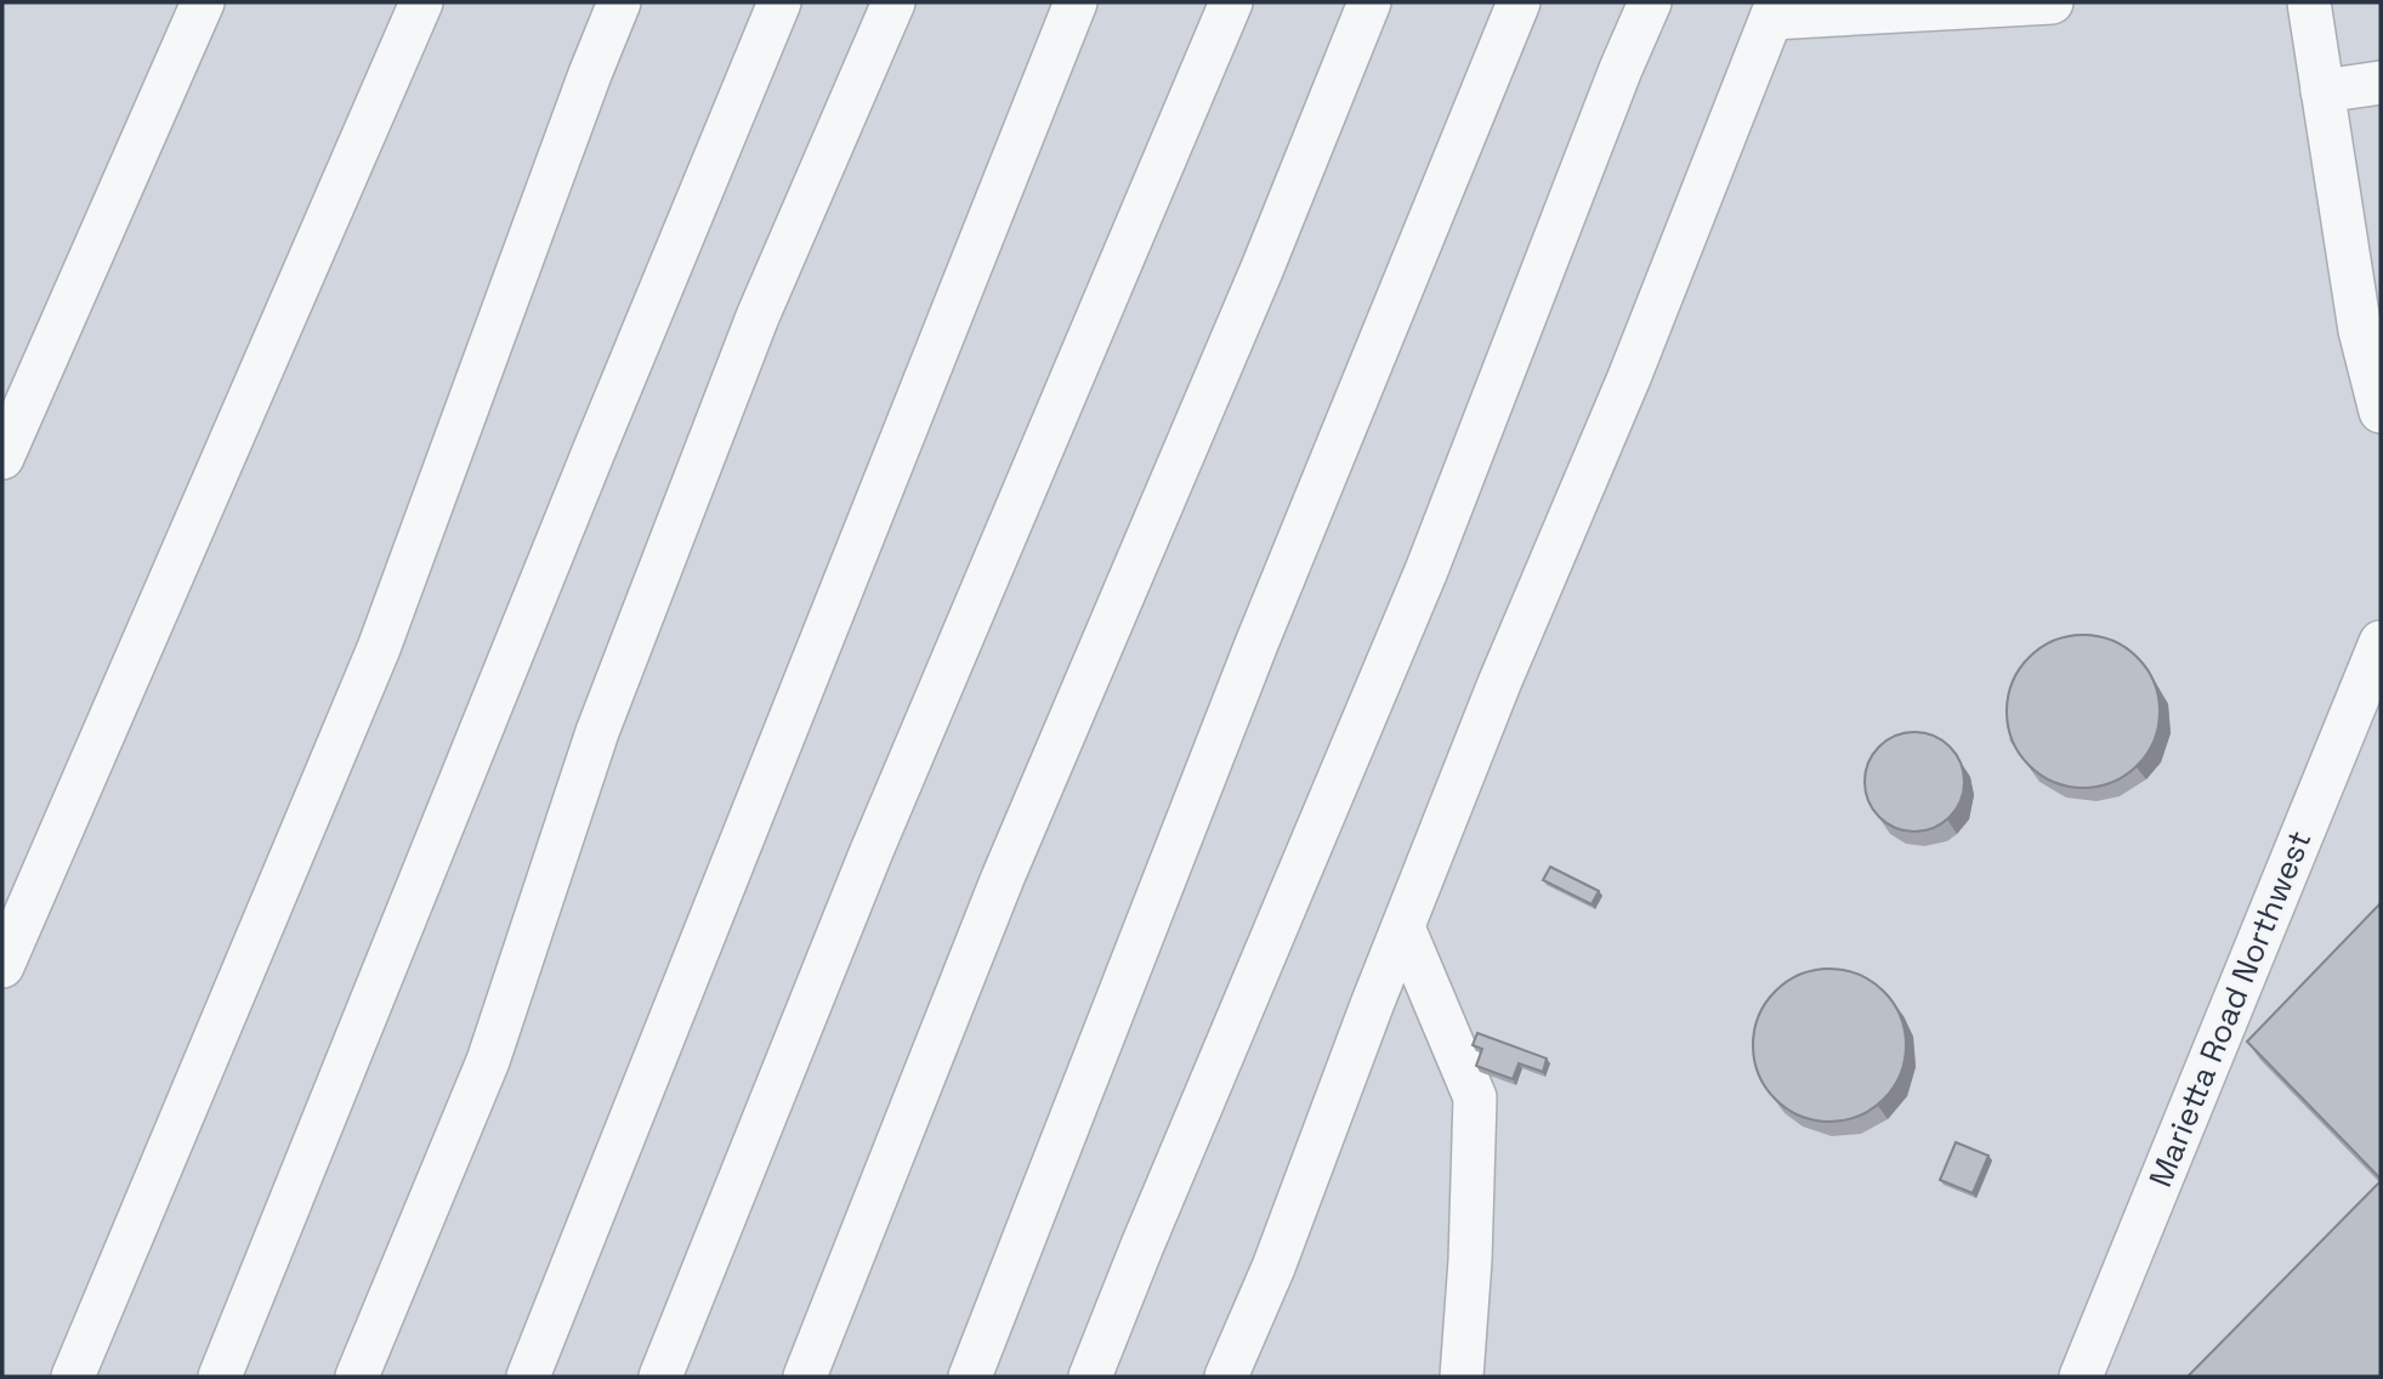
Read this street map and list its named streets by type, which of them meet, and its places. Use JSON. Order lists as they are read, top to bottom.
{
  "streets": {
    "street": ["Marietta Road Northwest"]
  }
}
